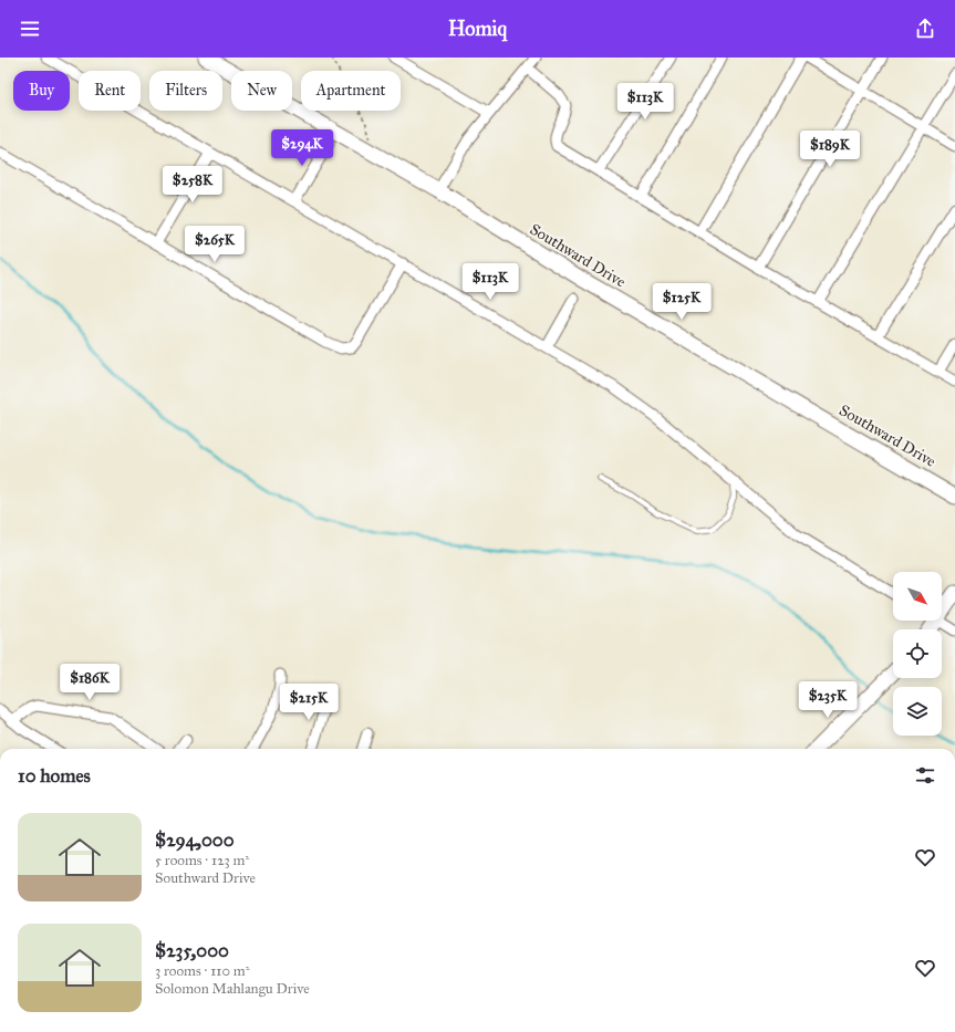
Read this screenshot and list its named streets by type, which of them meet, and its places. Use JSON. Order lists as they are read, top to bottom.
{
  "streets": {
    "main road": ["Southward Drive"]
  },
  "north": "bottom right",
  "page": {
    "header": "Homiq",
    "chip": [
      "Buy",
      "Rent",
      "Filters",
      "New",
      "Apartment"
    ],
    "price": [
      "$113K",
      "$294K",
      "$189K",
      "$258K",
      "$265K",
      "$113K",
      "$125K",
      "$186K",
      "$235K",
      "$215K"
    ],
    "heading": "10 homes",
    "list": [
      {
        "name": "$294,000",
        "note": "5 rooms · 123 m² · Southward Drive"
      },
      {
        "name": "$235,000",
        "note": "3 rooms · 110 m² · Solomon Mahlangu Drive"
      }
    ]
  }
}
